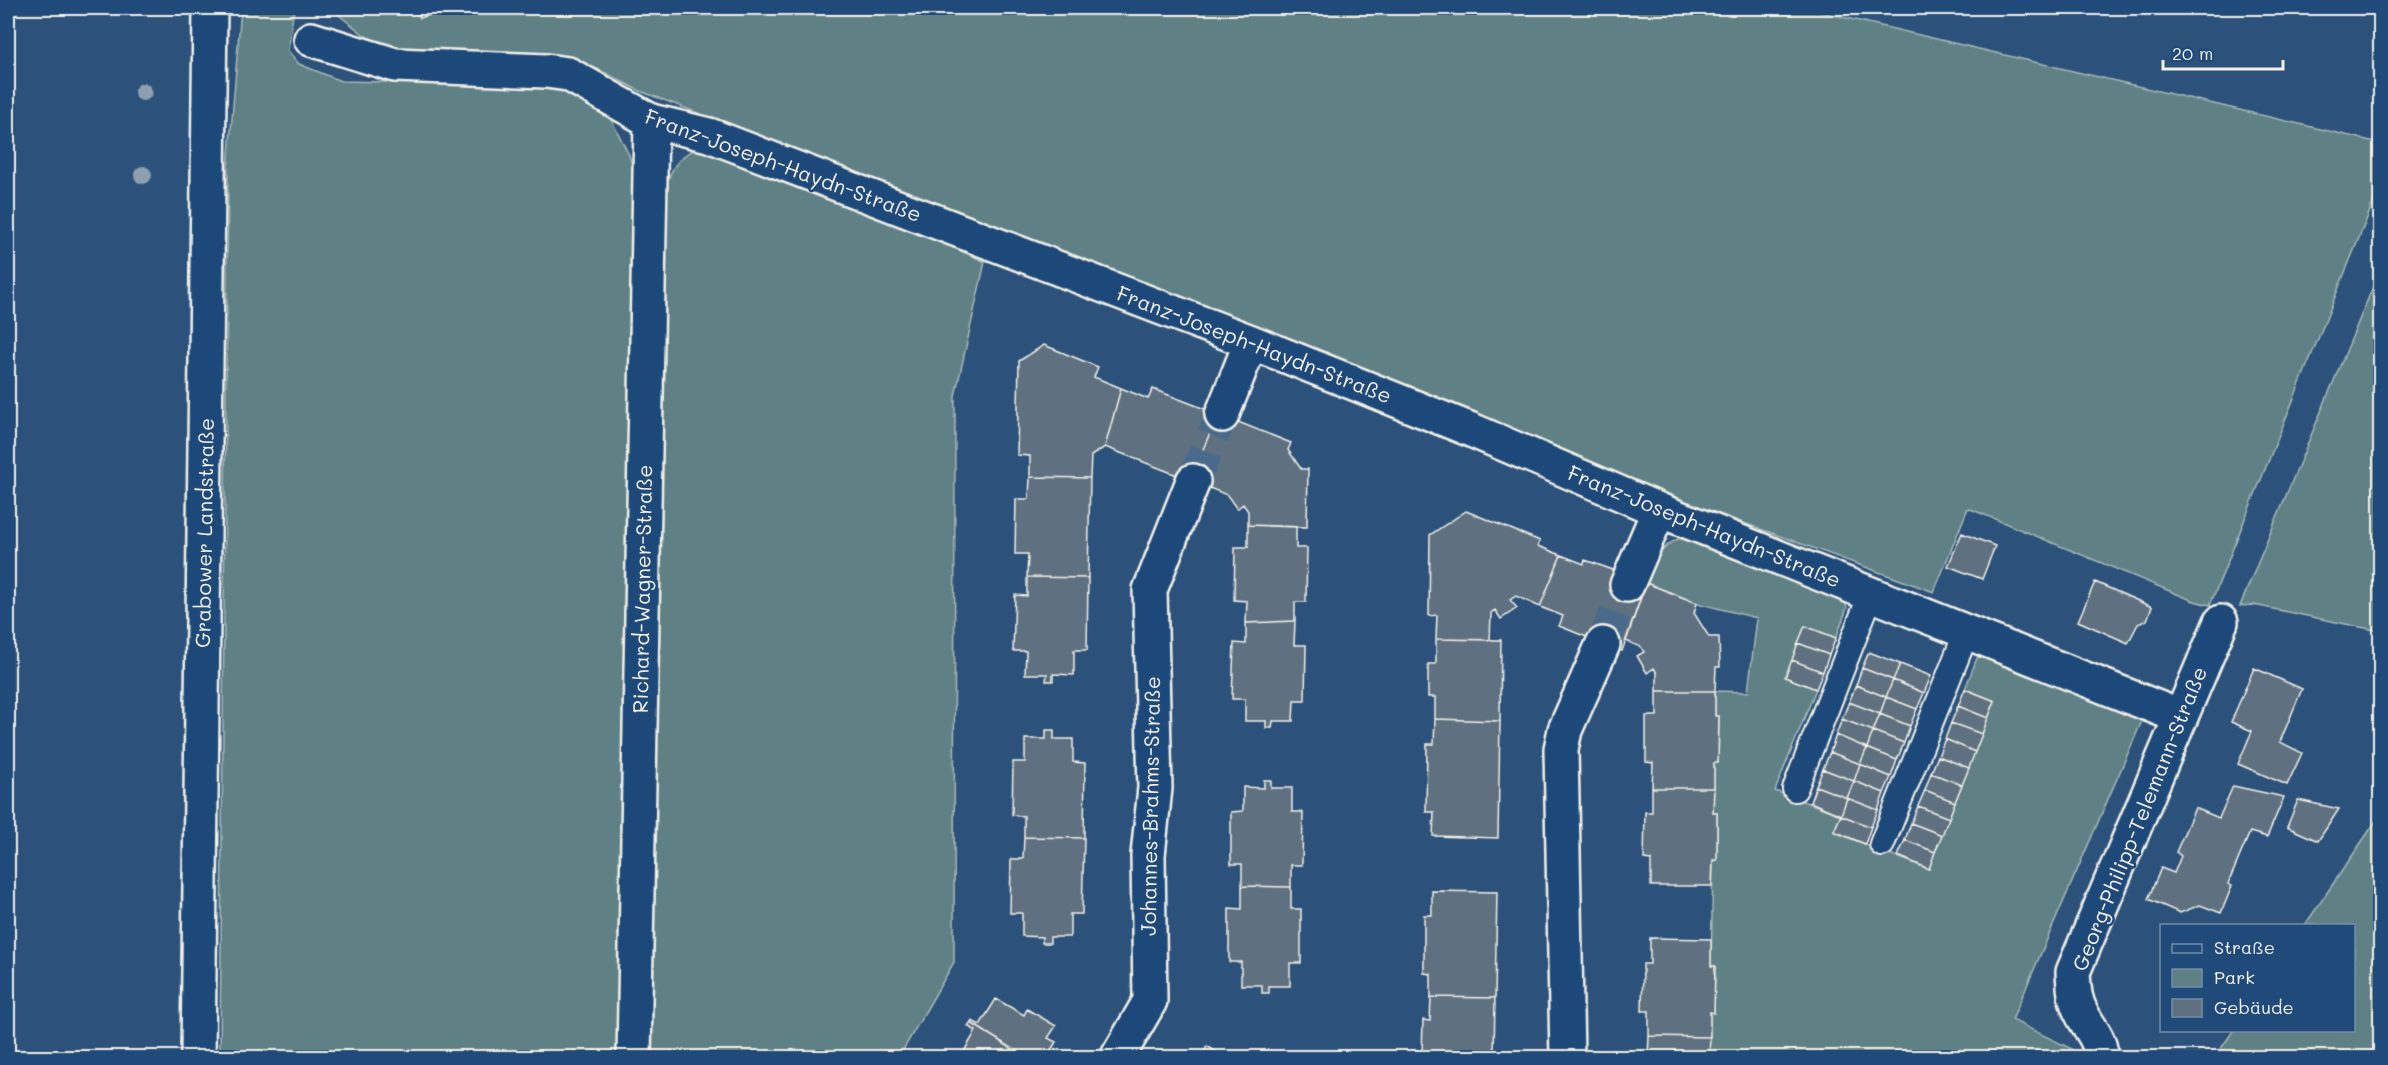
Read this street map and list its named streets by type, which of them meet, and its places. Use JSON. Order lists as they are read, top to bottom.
{
  "streets": {
    "street": [
      "Franz-Joseph-Haydn-Straße",
      "Grabower Landstraße",
      "Richard-Wagner-Straße",
      "Johannes-Brahms-Straße",
      "Georg-Philipp-Telemann-Straße"
    ]
  },
  "crossings": [
    ["Franz-Joseph-Haydn-Straße", "Richard-Wagner-Straße"],
    ["Franz-Joseph-Haydn-Straße", "Georg-Philipp-Telemann-Straße"]
  ],
  "legend": ["Straße", "Park", "Gebäude"],
  "scale_bar": "20 m"
}
